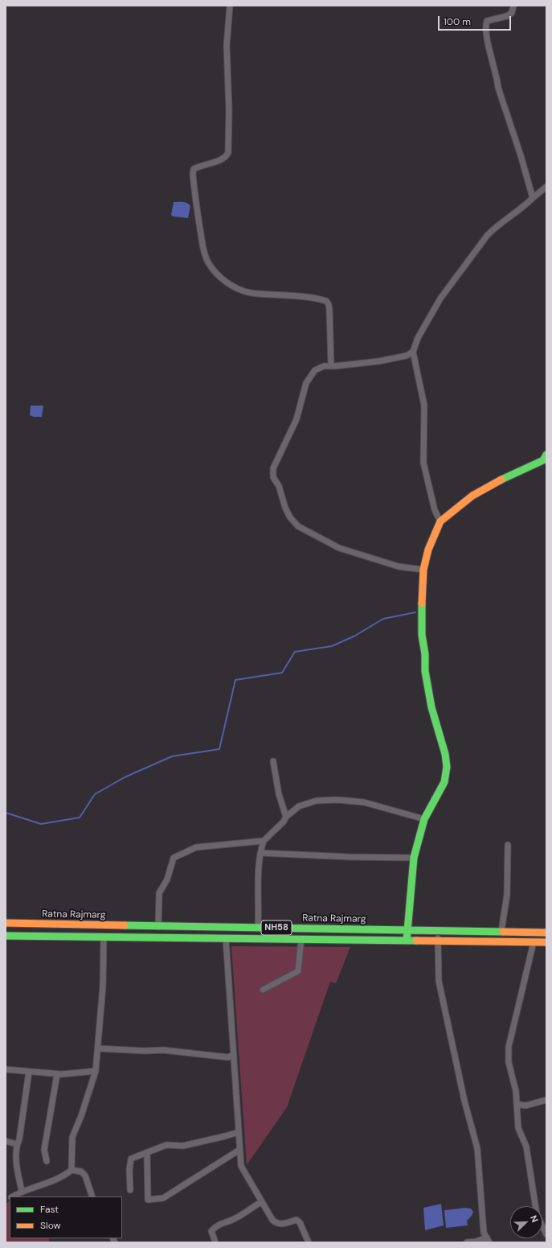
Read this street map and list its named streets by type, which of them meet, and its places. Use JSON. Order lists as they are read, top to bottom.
{
  "streets": {
    "main road": ["Ratna Rajmarg", "NH58"]
  },
  "legend": ["Fast", "Slow"],
  "scale_bar": "100 m",
  "north": "top right"
}
